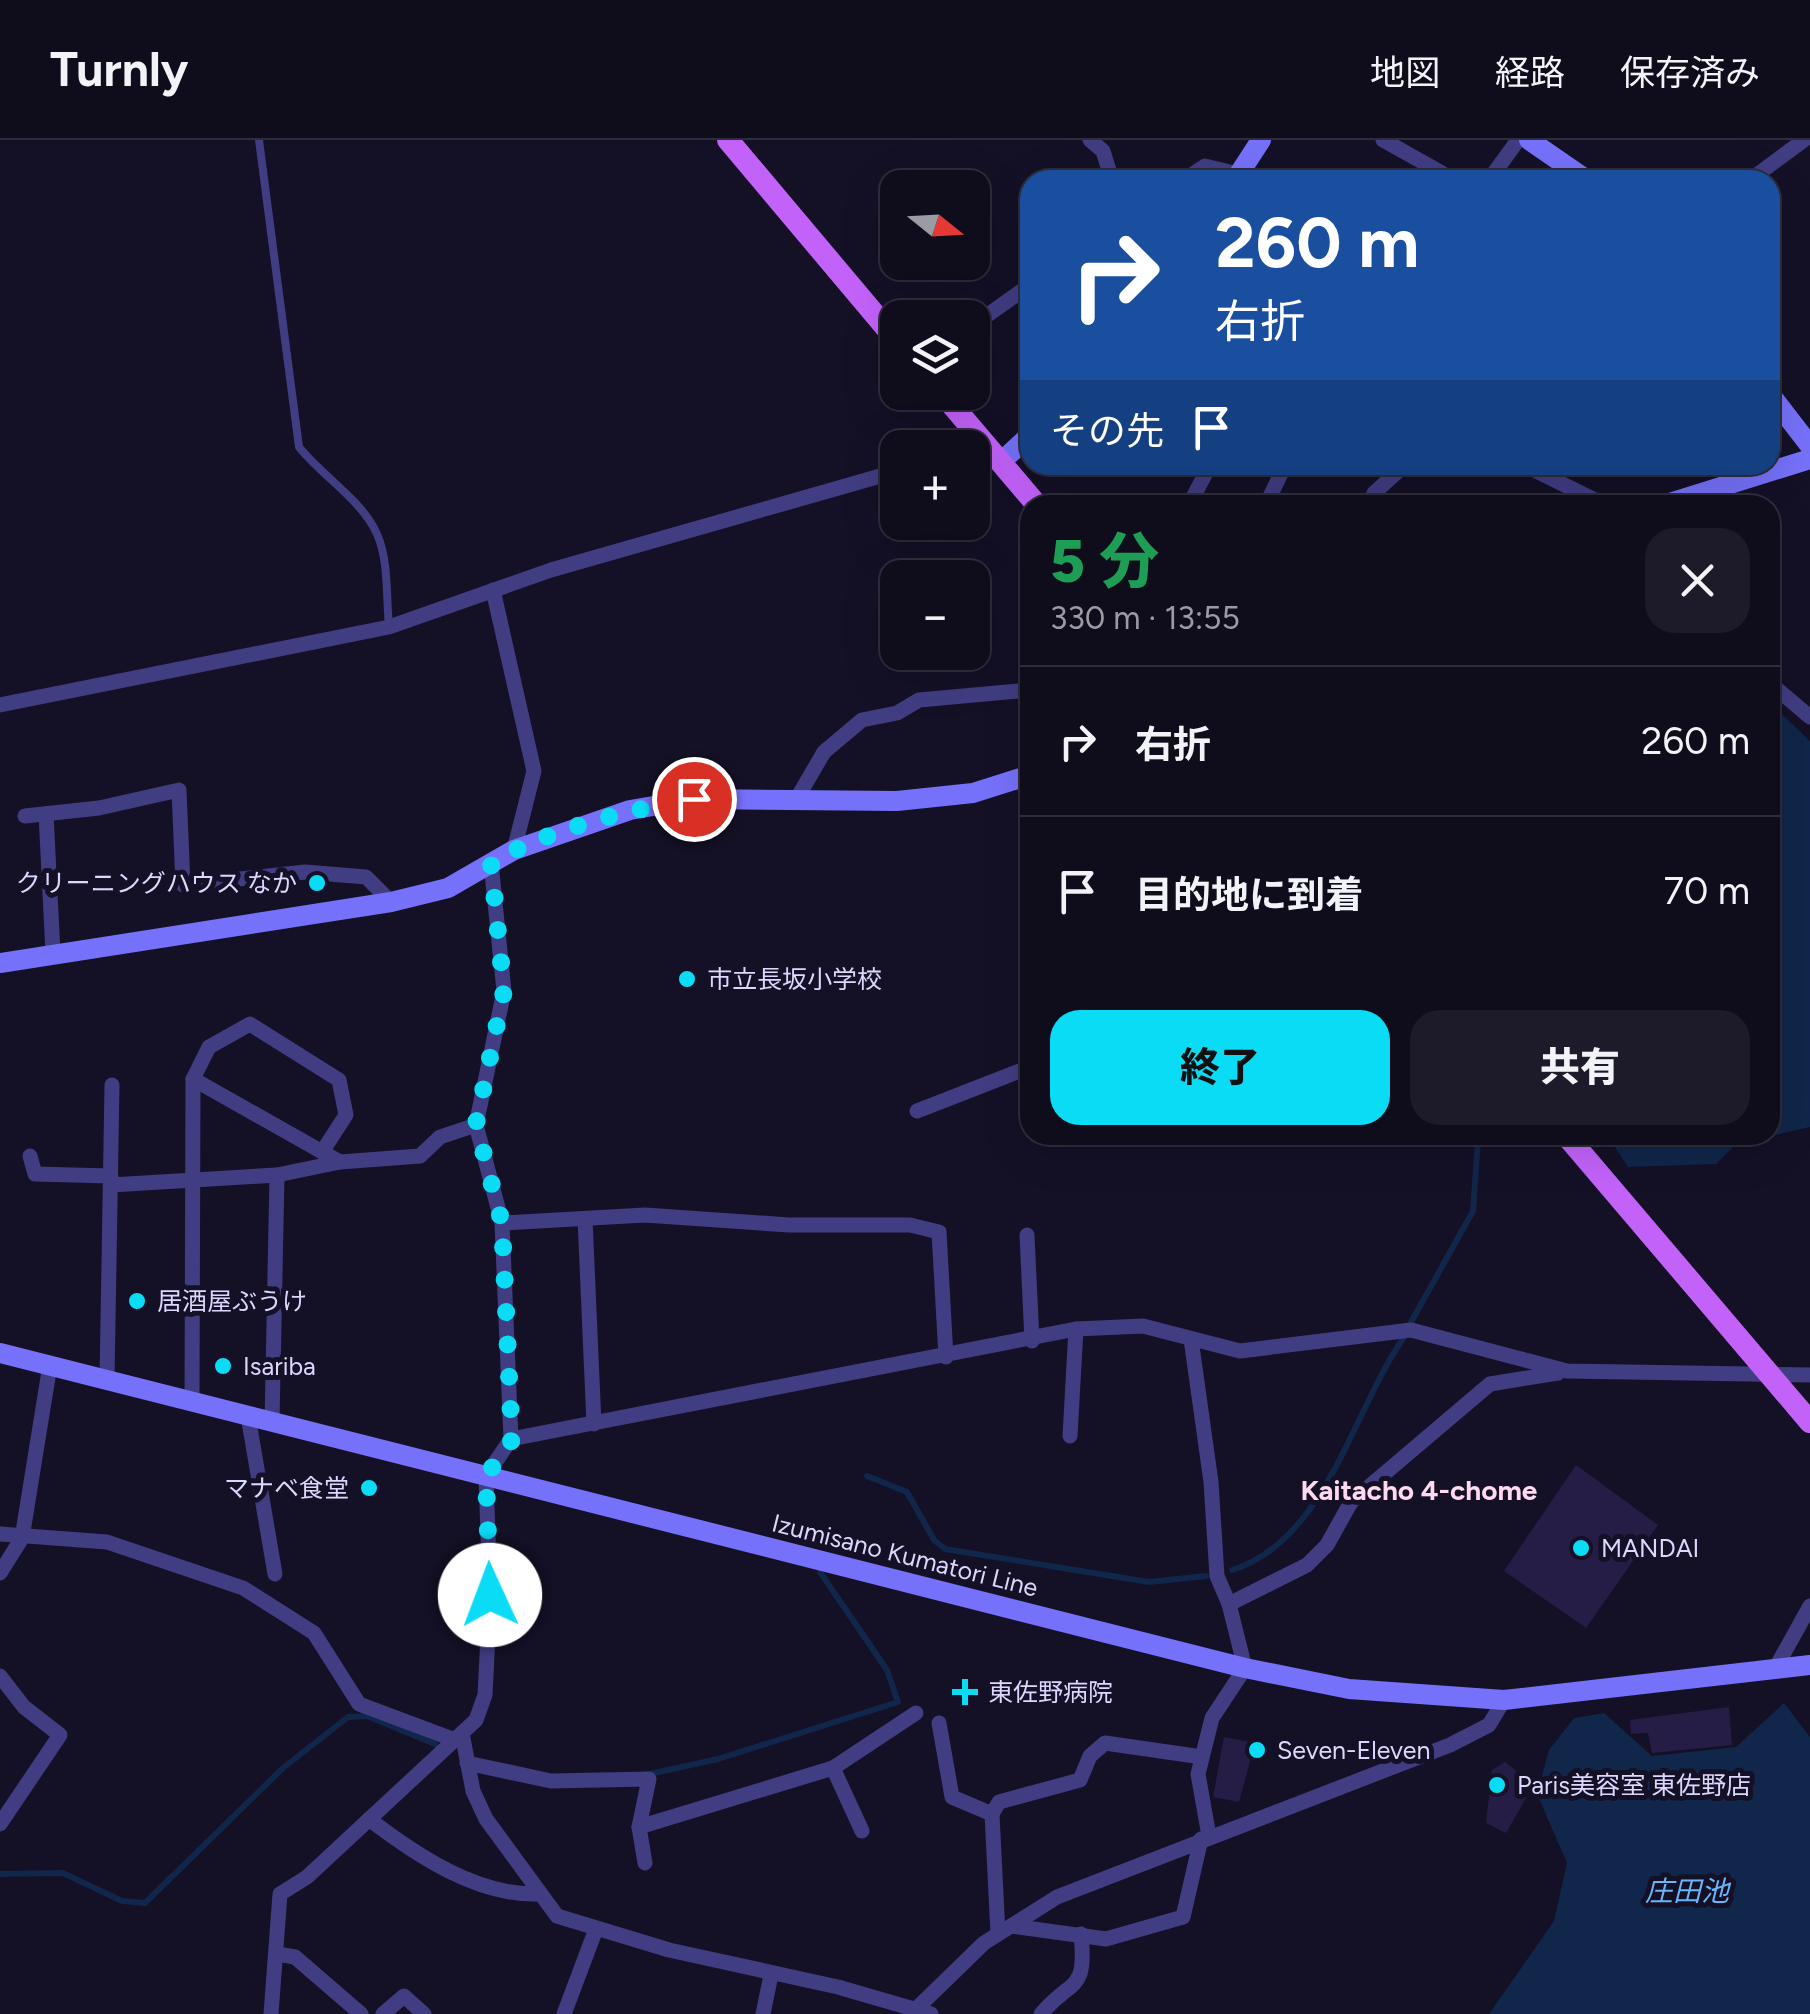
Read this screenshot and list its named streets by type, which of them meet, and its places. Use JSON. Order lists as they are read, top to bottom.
{
  "streets": {
    "main road": ["Izumisano Kumatori Line"]
  },
  "districts": ["Kaitacho 4-chome"],
  "water": ["庄田池"],
  "places": {
    "other": [
      "クリーニングハウス なか",
      "市立長坂小学校",
      "居酒屋ぶうけ",
      "Isariba",
      "マナベ食堂",
      "MANDAI",
      "Seven-Eleven",
      "Paris美容室 東佐野店"
    ],
    "health": ["東佐野病院"]
  },
  "north": "right",
  "page": {
    "header": "Turnly",
    "nav": ["地図", "経路", "保存済み"],
    "map_buttons": ["+", "−"],
    "turn": ["260 m", "右折"],
    "then": "その先",
    "heading": ["5 分", "330 m · 13:55"],
    "list": [
      {
        "name": "右折",
        "value": "260 m"
      },
      {
        "name": "目的地に到着",
        "value": "70 m"
      }
    ],
    "buttons": ["終了", "共有"]
  }
}
